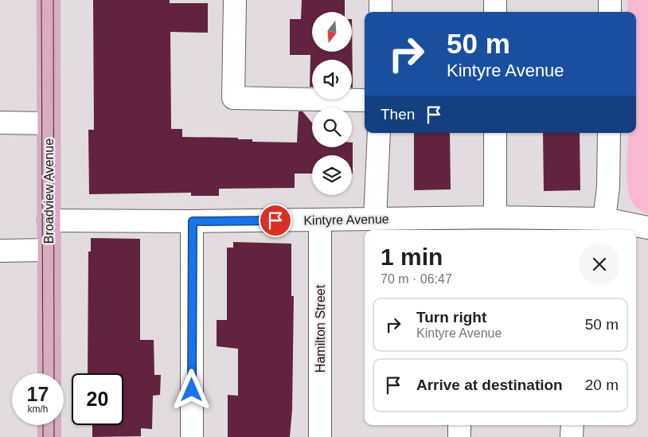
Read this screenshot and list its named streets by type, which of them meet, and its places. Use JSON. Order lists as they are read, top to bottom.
{
  "streets": {
    "main road": ["Broadview Avenue"],
    "street": ["Kintyre Avenue", "Hamilton Street"]
  },
  "crossings": [
    ["Broadview Avenue", "Kintyre Avenue"],
    ["Kintyre Avenue", "Hamilton Street"]
  ],
  "north": "bottom",
  "page": {
    "turn": ["50 m", "Kintyre Avenue"],
    "then": "Then",
    "heading": ["1 min", "70 m · 06:47"],
    "list": [
      {
        "name": "Turn right",
        "note": "Kintyre Avenue",
        "value": "50 m"
      },
      {
        "name": "Arrive at destination",
        "value": "20 m"
      }
    ],
    "speed": "17 km/h",
    "limit": "20"
  }
}
